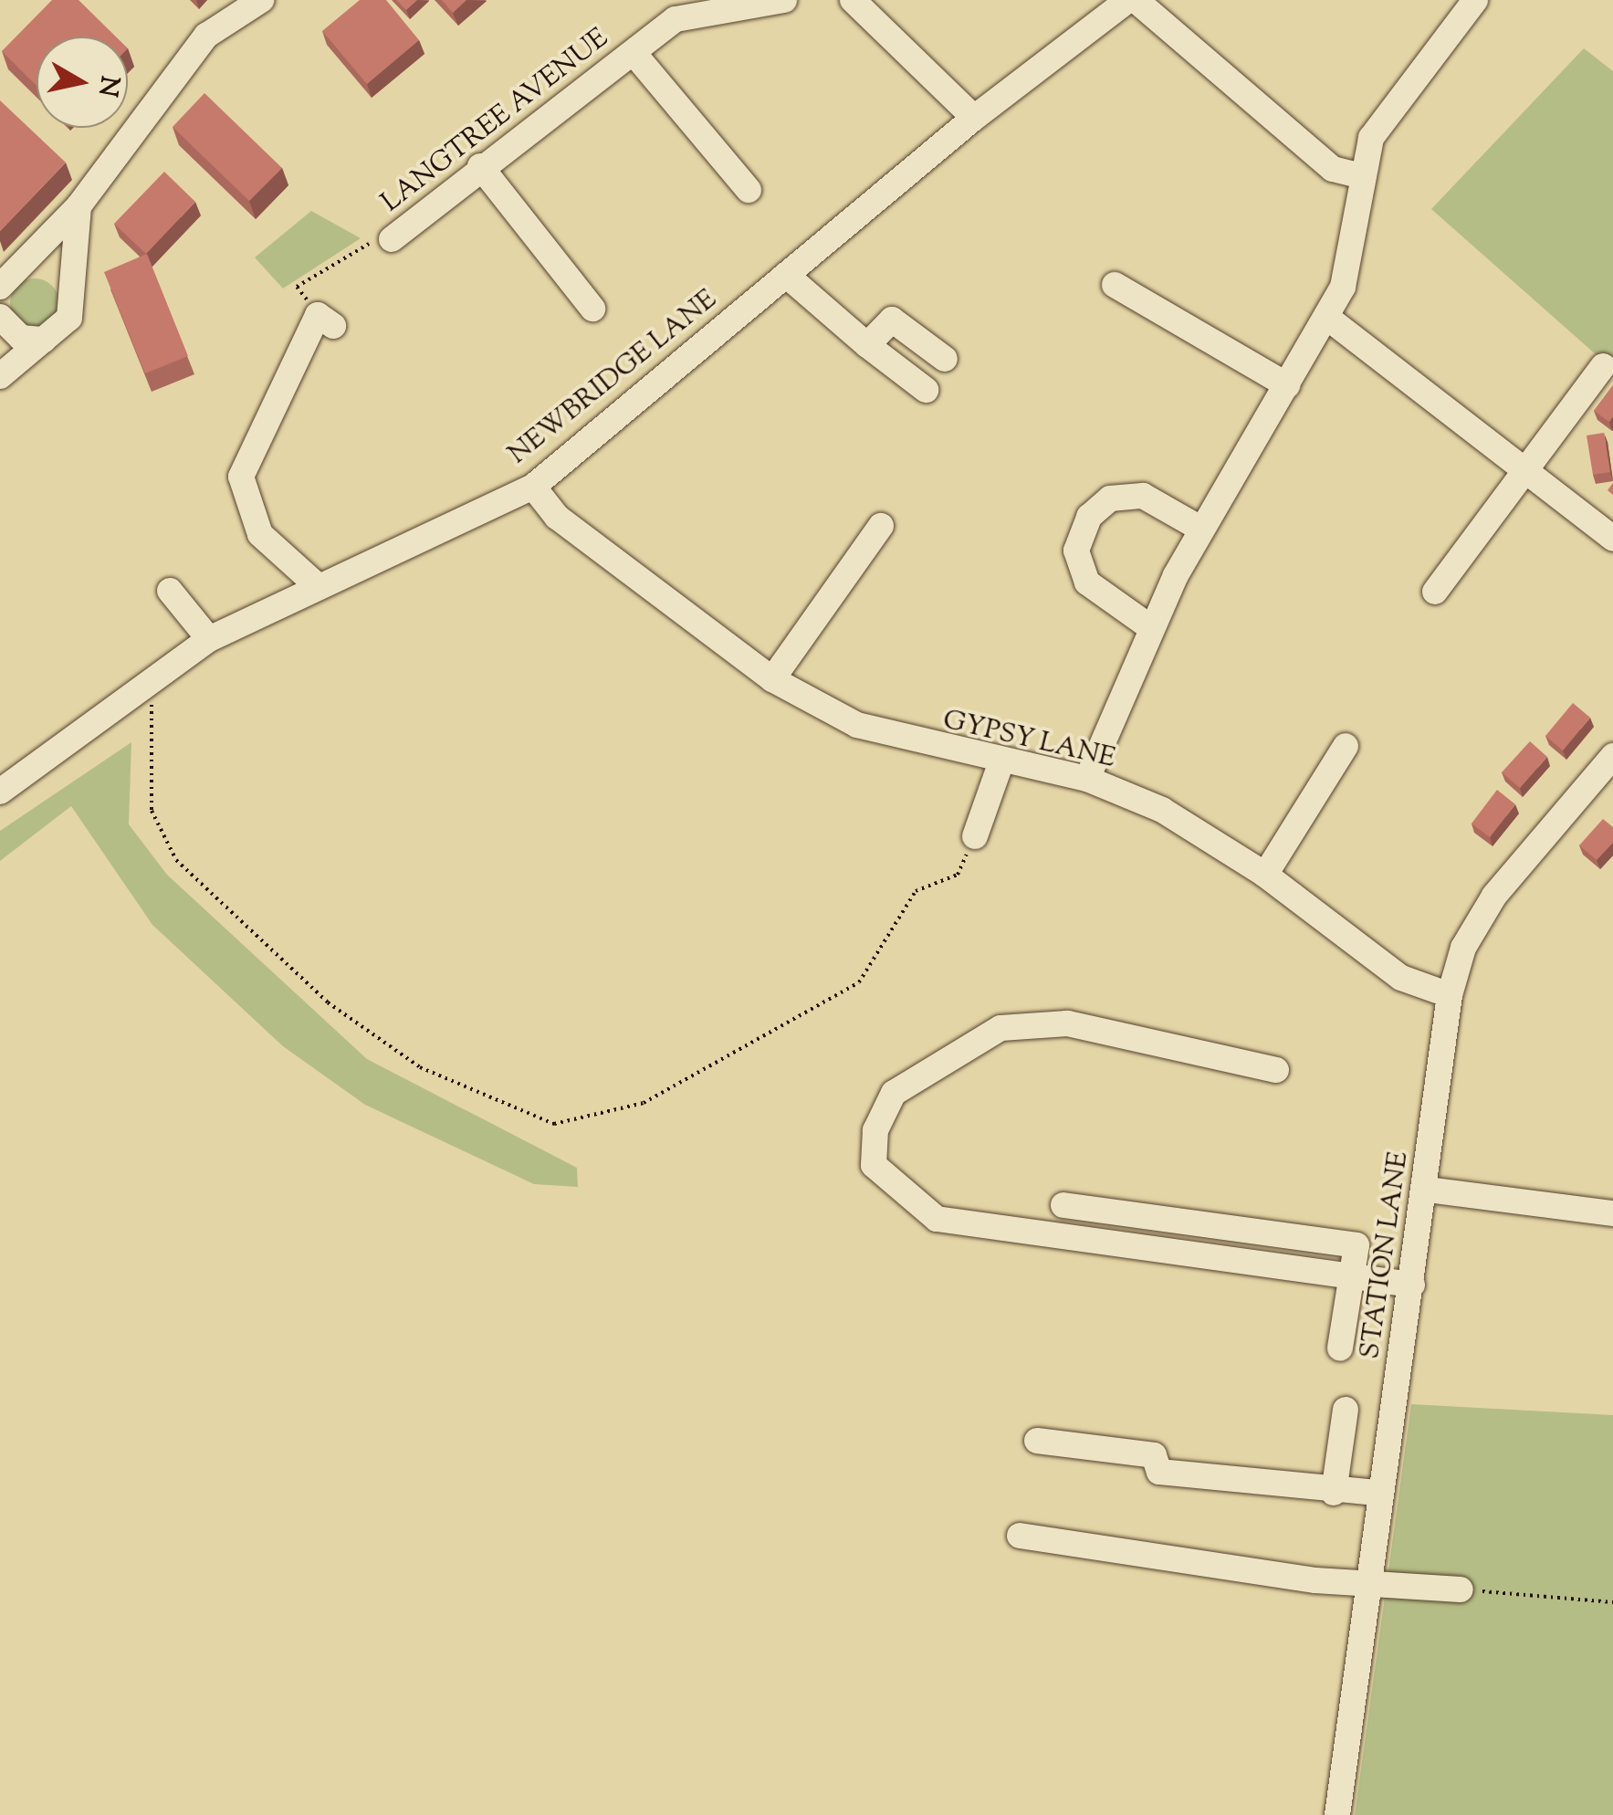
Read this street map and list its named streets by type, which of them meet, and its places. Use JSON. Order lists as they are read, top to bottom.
{
  "streets": {
    "street": [
      "LANGTREE AVENUE",
      "NEWBRIDGE LANE",
      "GYPSY LANE",
      "STATION LANE"
    ]
  },
  "crossings": [
    ["NEWBRIDGE LANE", "GYPSY LANE"],
    ["GYPSY LANE", "STATION LANE"]
  ],
  "north": "right"
}
